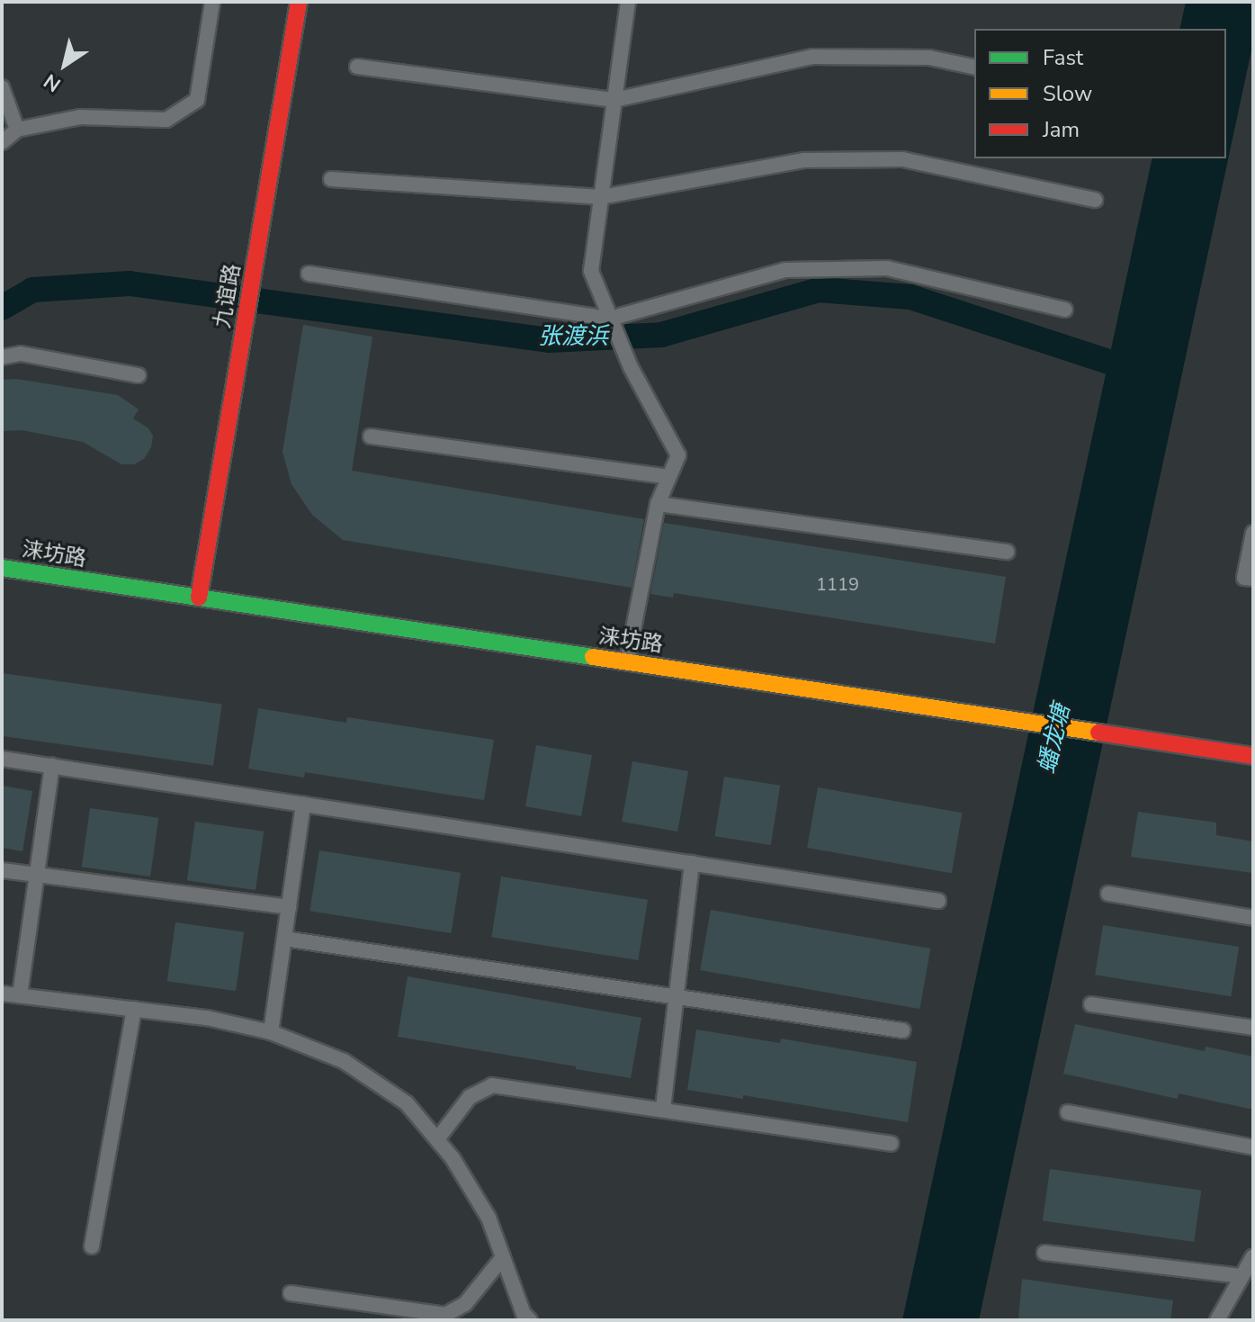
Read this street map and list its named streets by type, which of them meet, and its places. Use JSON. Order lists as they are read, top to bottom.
{
  "streets": {
    "street": ["九谊路", "涞坊路"]
  },
  "crossings": [
    ["九谊路", "涞坊路"]
  ],
  "water": ["张渡浜", "蟠龙塘"],
  "house_numbers": ["1119"],
  "legend": ["Fast", "Slow", "Jam"],
  "north": "bottom left"
}
